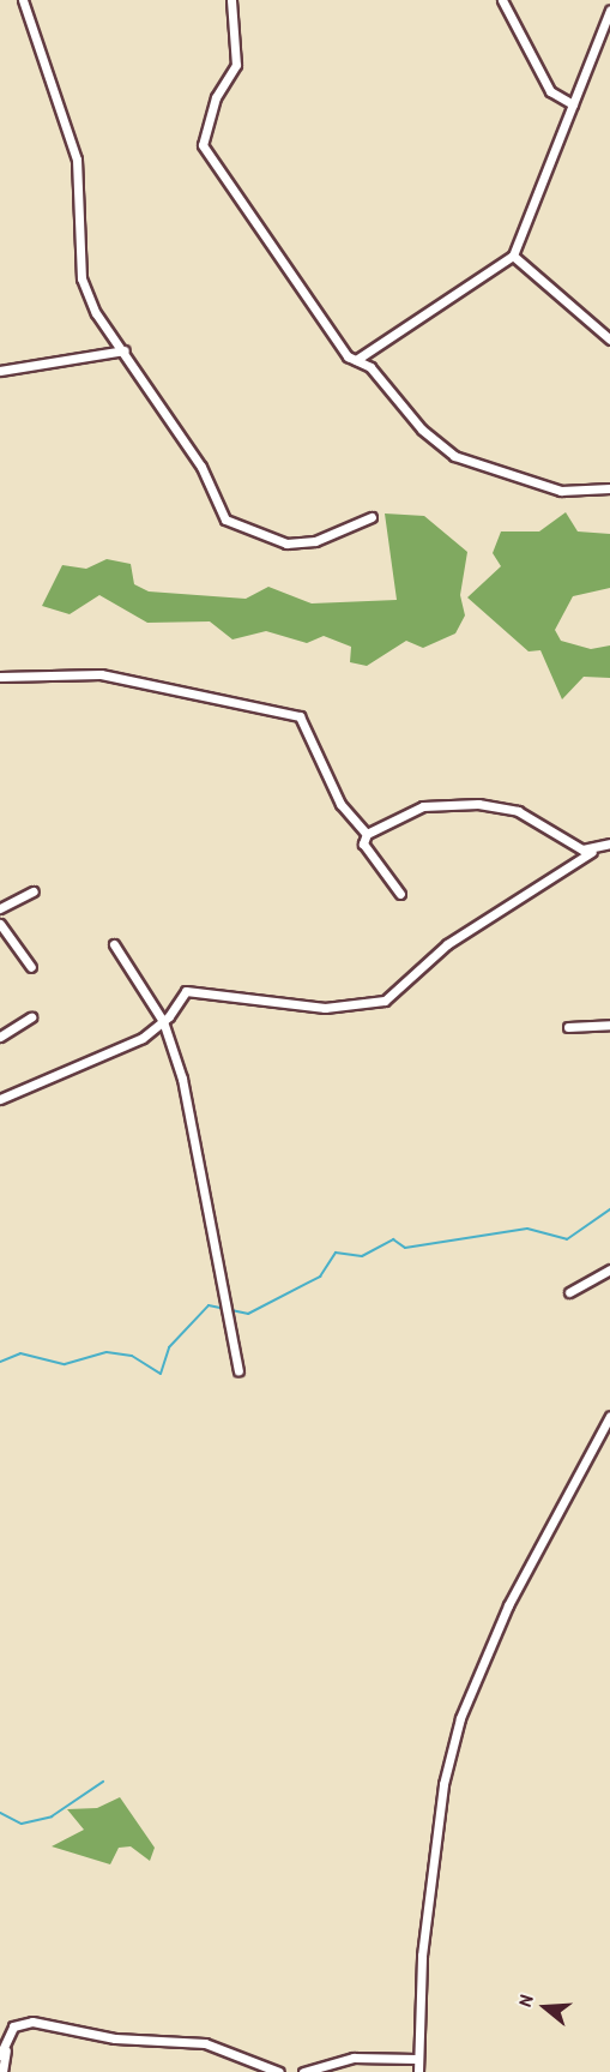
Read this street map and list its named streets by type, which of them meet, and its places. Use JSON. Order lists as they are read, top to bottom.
{
  "north": "left"
}
